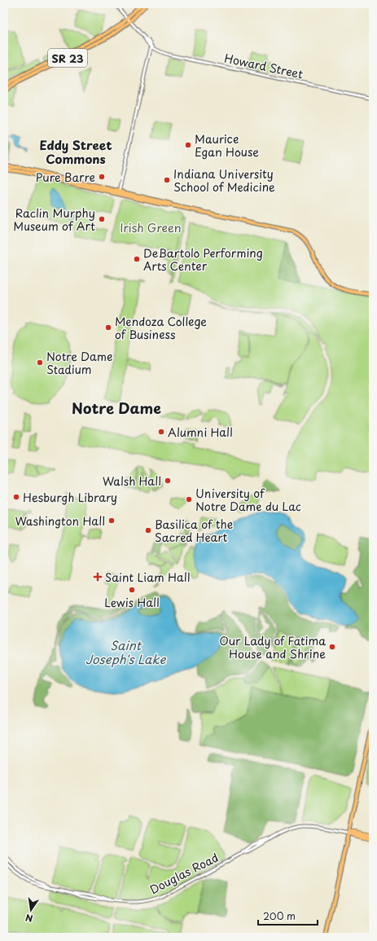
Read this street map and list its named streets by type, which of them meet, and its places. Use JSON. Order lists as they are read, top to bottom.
{
  "streets": {
    "main road": ["SR 23"],
    "street": ["Howard Street", "Douglas Road"]
  },
  "crossings": [
    ["SR 23", "Howard Street"]
  ],
  "districts": ["Eddy Street Commons", "Notre Dame"],
  "water": ["Saint Joseph's Lake"],
  "parks": ["Irish Green"],
  "places": {
    "other": [
      "Maurice Egan House",
      "Pure Barre",
      "Indiana University School of Medicine",
      "Raclin Murphy Museum of Art",
      "DeBartolo Performing Arts Center",
      "Mendoza College of Business",
      "Notre Dame Stadium",
      "Alumni Hall",
      "Walsh Hall",
      "Hesburgh Library",
      "University of Notre Dame du Lac",
      "Washington Hall",
      "Basilica of the Sacred Heart",
      "Lewis Hall",
      "Our Lady of Fatima House and Shrine"
    ],
    "health": ["Saint Liam Hall"]
  },
  "scale_bar": "200 m",
  "north": "bottom"
}
